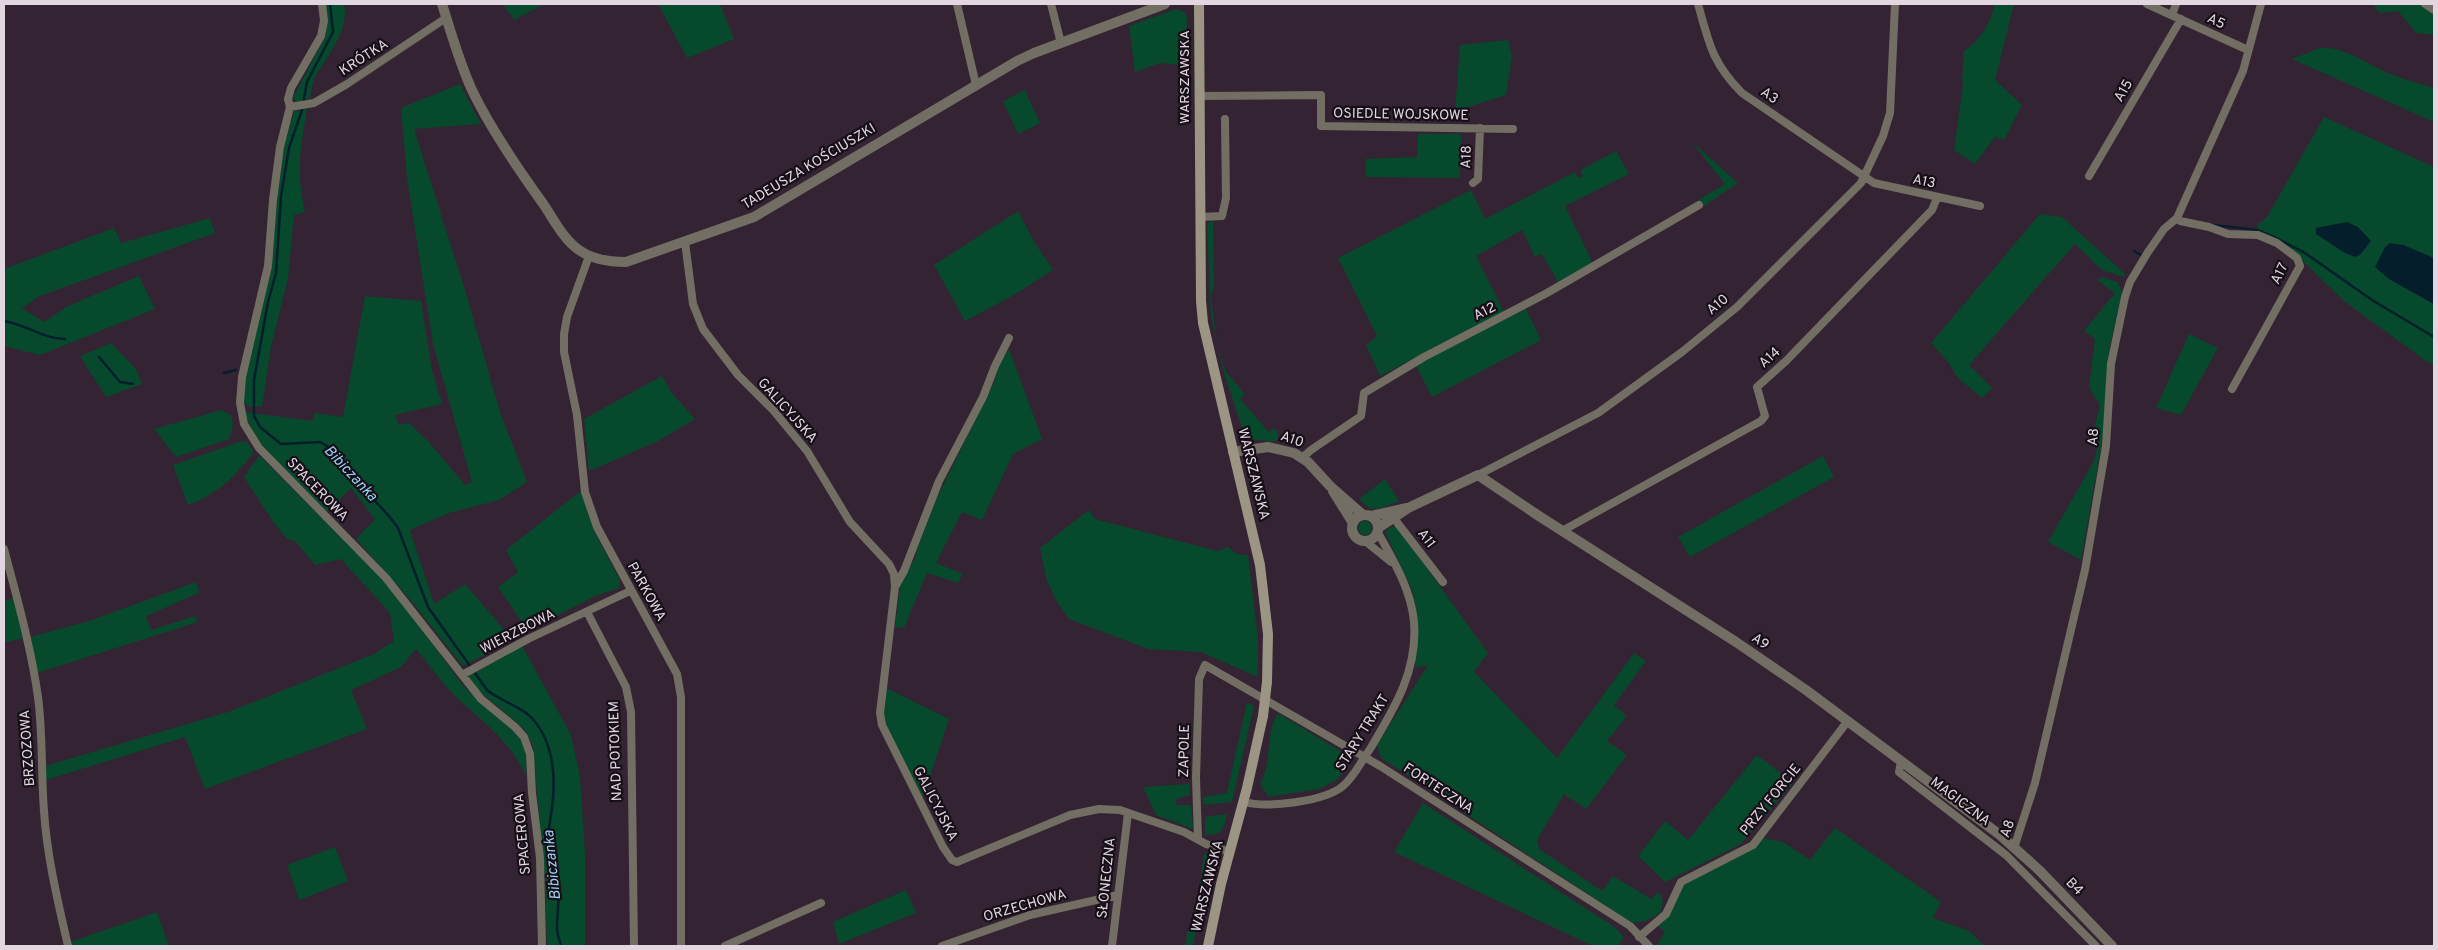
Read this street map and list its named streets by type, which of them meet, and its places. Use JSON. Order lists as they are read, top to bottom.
{
  "streets": {
    "main road": ["WARSZAWSKA"],
    "street": [
      "A5",
      "KRÓTKA",
      "A15",
      "A3",
      "OSIEDLE WOJSKOWE",
      "A18",
      "TADEUSZA KOŚCIUSZKI",
      "A13",
      "A17",
      "A10",
      "A12",
      "A14",
      "GALICYJSKA",
      "A8",
      "SPACEROWA",
      "A11",
      "PARKOWA",
      "WIERZBOWA",
      "A9",
      "STARY TRAKT",
      "BRZOZOWA",
      "NAD POTOKIEM",
      "ZAPOLE",
      "FORTECZNA",
      "PRZY FORCIE",
      "MAGICZNA",
      "SŁONECZNA",
      "B4",
      "ORZECHOWA"
    ]
  },
  "crossings": [
    ["A5", "A15"],
    ["A5", "A8"],
    ["KRÓTKA", "TADEUSZA KOŚCIUSZKI"],
    ["KRÓTKA", "SPACEROWA"],
    ["WARSZAWSKA", "OSIEDLE WOJSKOWE"],
    ["WARSZAWSKA", "A10"],
    ["WARSZAWSKA", "GALICYJSKA"],
    ["WARSZAWSKA", "STARY TRAKT"],
    ["A3", "A13"],
    ["A3", "A10"],
    ["OSIEDLE WOJSKOWE", "A18"],
    ["TADEUSZA KOŚCIUSZKI", "GALICYJSKA"],
    ["TADEUSZA KOŚCIUSZKI", "PARKOWA"],
    ["A13", "A10"],
    ["A13", "A14"],
    ["A17", "A8"],
    ["A10", "A12"],
    ["A10", "A11"],
    ["A10", "A9"],
    ["A10", "STARY TRAKT"],
    ["A14", "A9"],
    ["GALICYJSKA", "ZAPOLE"],
    ["GALICYJSKA", "SŁONECZNA"],
    ["A8", "A9"],
    ["A8", "B4"],
    ["SPACEROWA", "WIERZBOWA"],
    ["WIERZBOWA", "NAD POTOKIEM"],
    ["A9", "PRZY FORCIE"],
    ["A9", "MAGICZNA"],
    ["A9", "B4"],
    ["STARY TRAKT", "FORTECZNA"],
    ["ZAPOLE", "FORTECZNA"],
    ["FORTECZNA", "PRZY FORCIE"],
    ["SŁONECZNA", "ORZECHOWA"]
  ],
  "water": ["Bibiczanka"]
}
